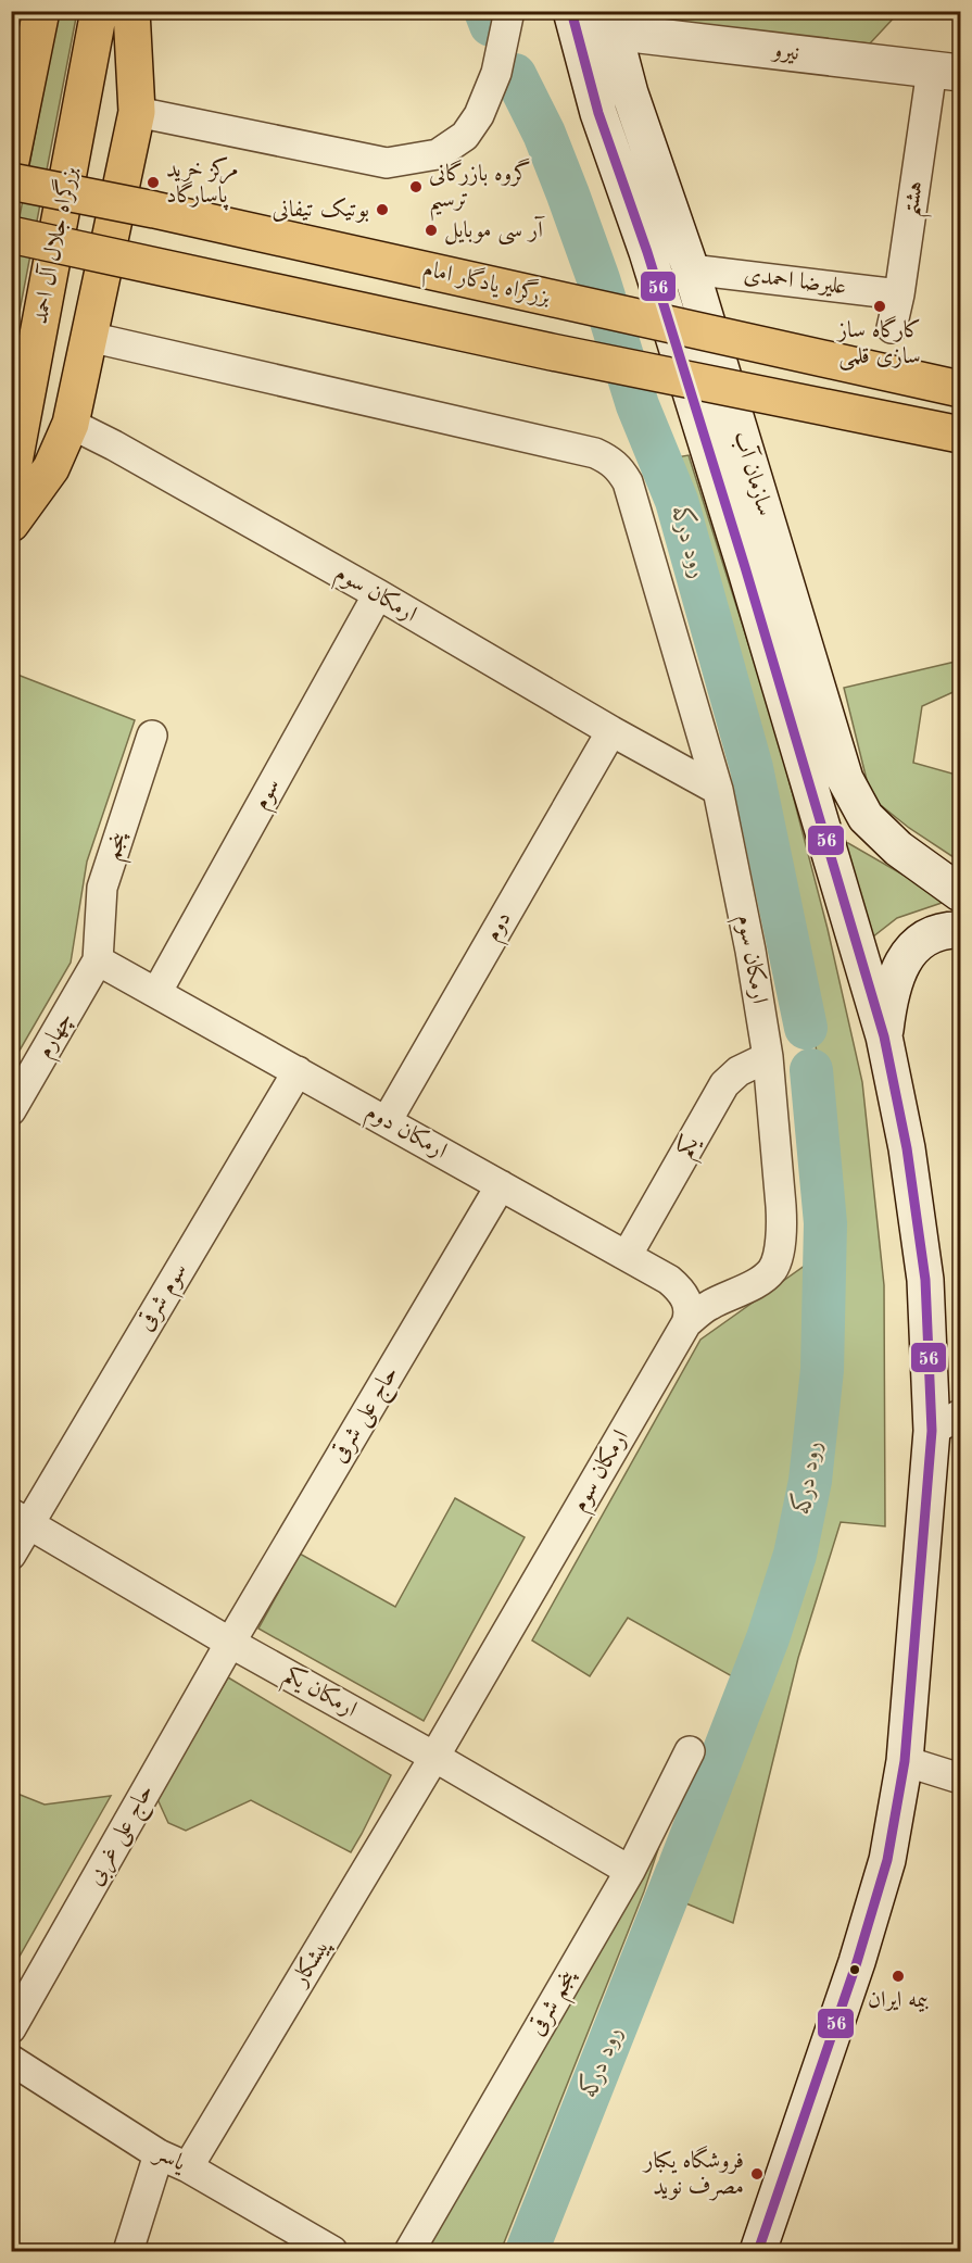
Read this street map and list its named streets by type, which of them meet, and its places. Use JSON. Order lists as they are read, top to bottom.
{
  "streets": {
    "highway": ["بزرگراه جلال آل احمد", "بزرگراه یادگار امام"],
    "main road": ["نیرو", "سازمان آب"],
    "street": [
      "هشتم",
      "علیرضا احمدی",
      "ارمکان سوم",
      "سوم",
      "پنجم",
      "دوم",
      "چهارم",
      "ارمکان دوم",
      "یکم",
      "سوم شرقی",
      "حاج علی شرقی",
      "ارمکان یکم",
      "حاج علی غربی",
      "پیشکار",
      "پنجم شرقی",
      "یاسر"
    ]
  },
  "crossings": [
    ["نیرو", "هشتم"],
    ["نیرو", "سازمان آب"],
    ["هشتم", "علیرضا احمدی"],
    ["علیرضا احمدی", "سازمان آب"],
    ["ارمکان سوم", "سوم"],
    ["ارمکان سوم", "دوم"],
    ["ارمکان سوم", "ارمکان دوم"],
    ["ارمکان سوم", "یکم"],
    ["ارمکان سوم", "ارمکان یکم"],
    ["ارمکان سوم", "پیشکار"],
    ["سوم", "ارمکان دوم"],
    ["پنجم", "چهارم"],
    ["پنجم", "ارمکان دوم"],
    ["دوم", "ارمکان دوم"],
    ["چهارم", "ارمکان دوم"],
    ["ارمکان دوم", "یکم"],
    ["ارمکان دوم", "سوم شرقی"],
    ["ارمکان دوم", "حاج علی شرقی"],
    ["سوم شرقی", "ارمکان یکم"],
    ["حاج علی شرقی", "ارمکان یکم"],
    ["حاج علی شرقی", "حاج علی غربی"],
    ["ارمکان یکم", "حاج علی غربی"],
    ["ارمکان یکم", "پیشکار"],
    ["ارمکان یکم", "پنجم شرقی"],
    ["پیشکار", "یاسر"]
  ],
  "water": ["رود درکه"],
  "places": [
    "مرکز خرید پاسارگاد",
    "گروه بازرگانی ترسیم",
    "بوتیک تیفانی",
    "آر سی موبایل",
    "کارگاه ساز سازی قلمی",
    "بیمه ایران",
    "فروشگاه یکبار مصرف نوید"
  ],
  "lines": ["transit line 56"]
}
